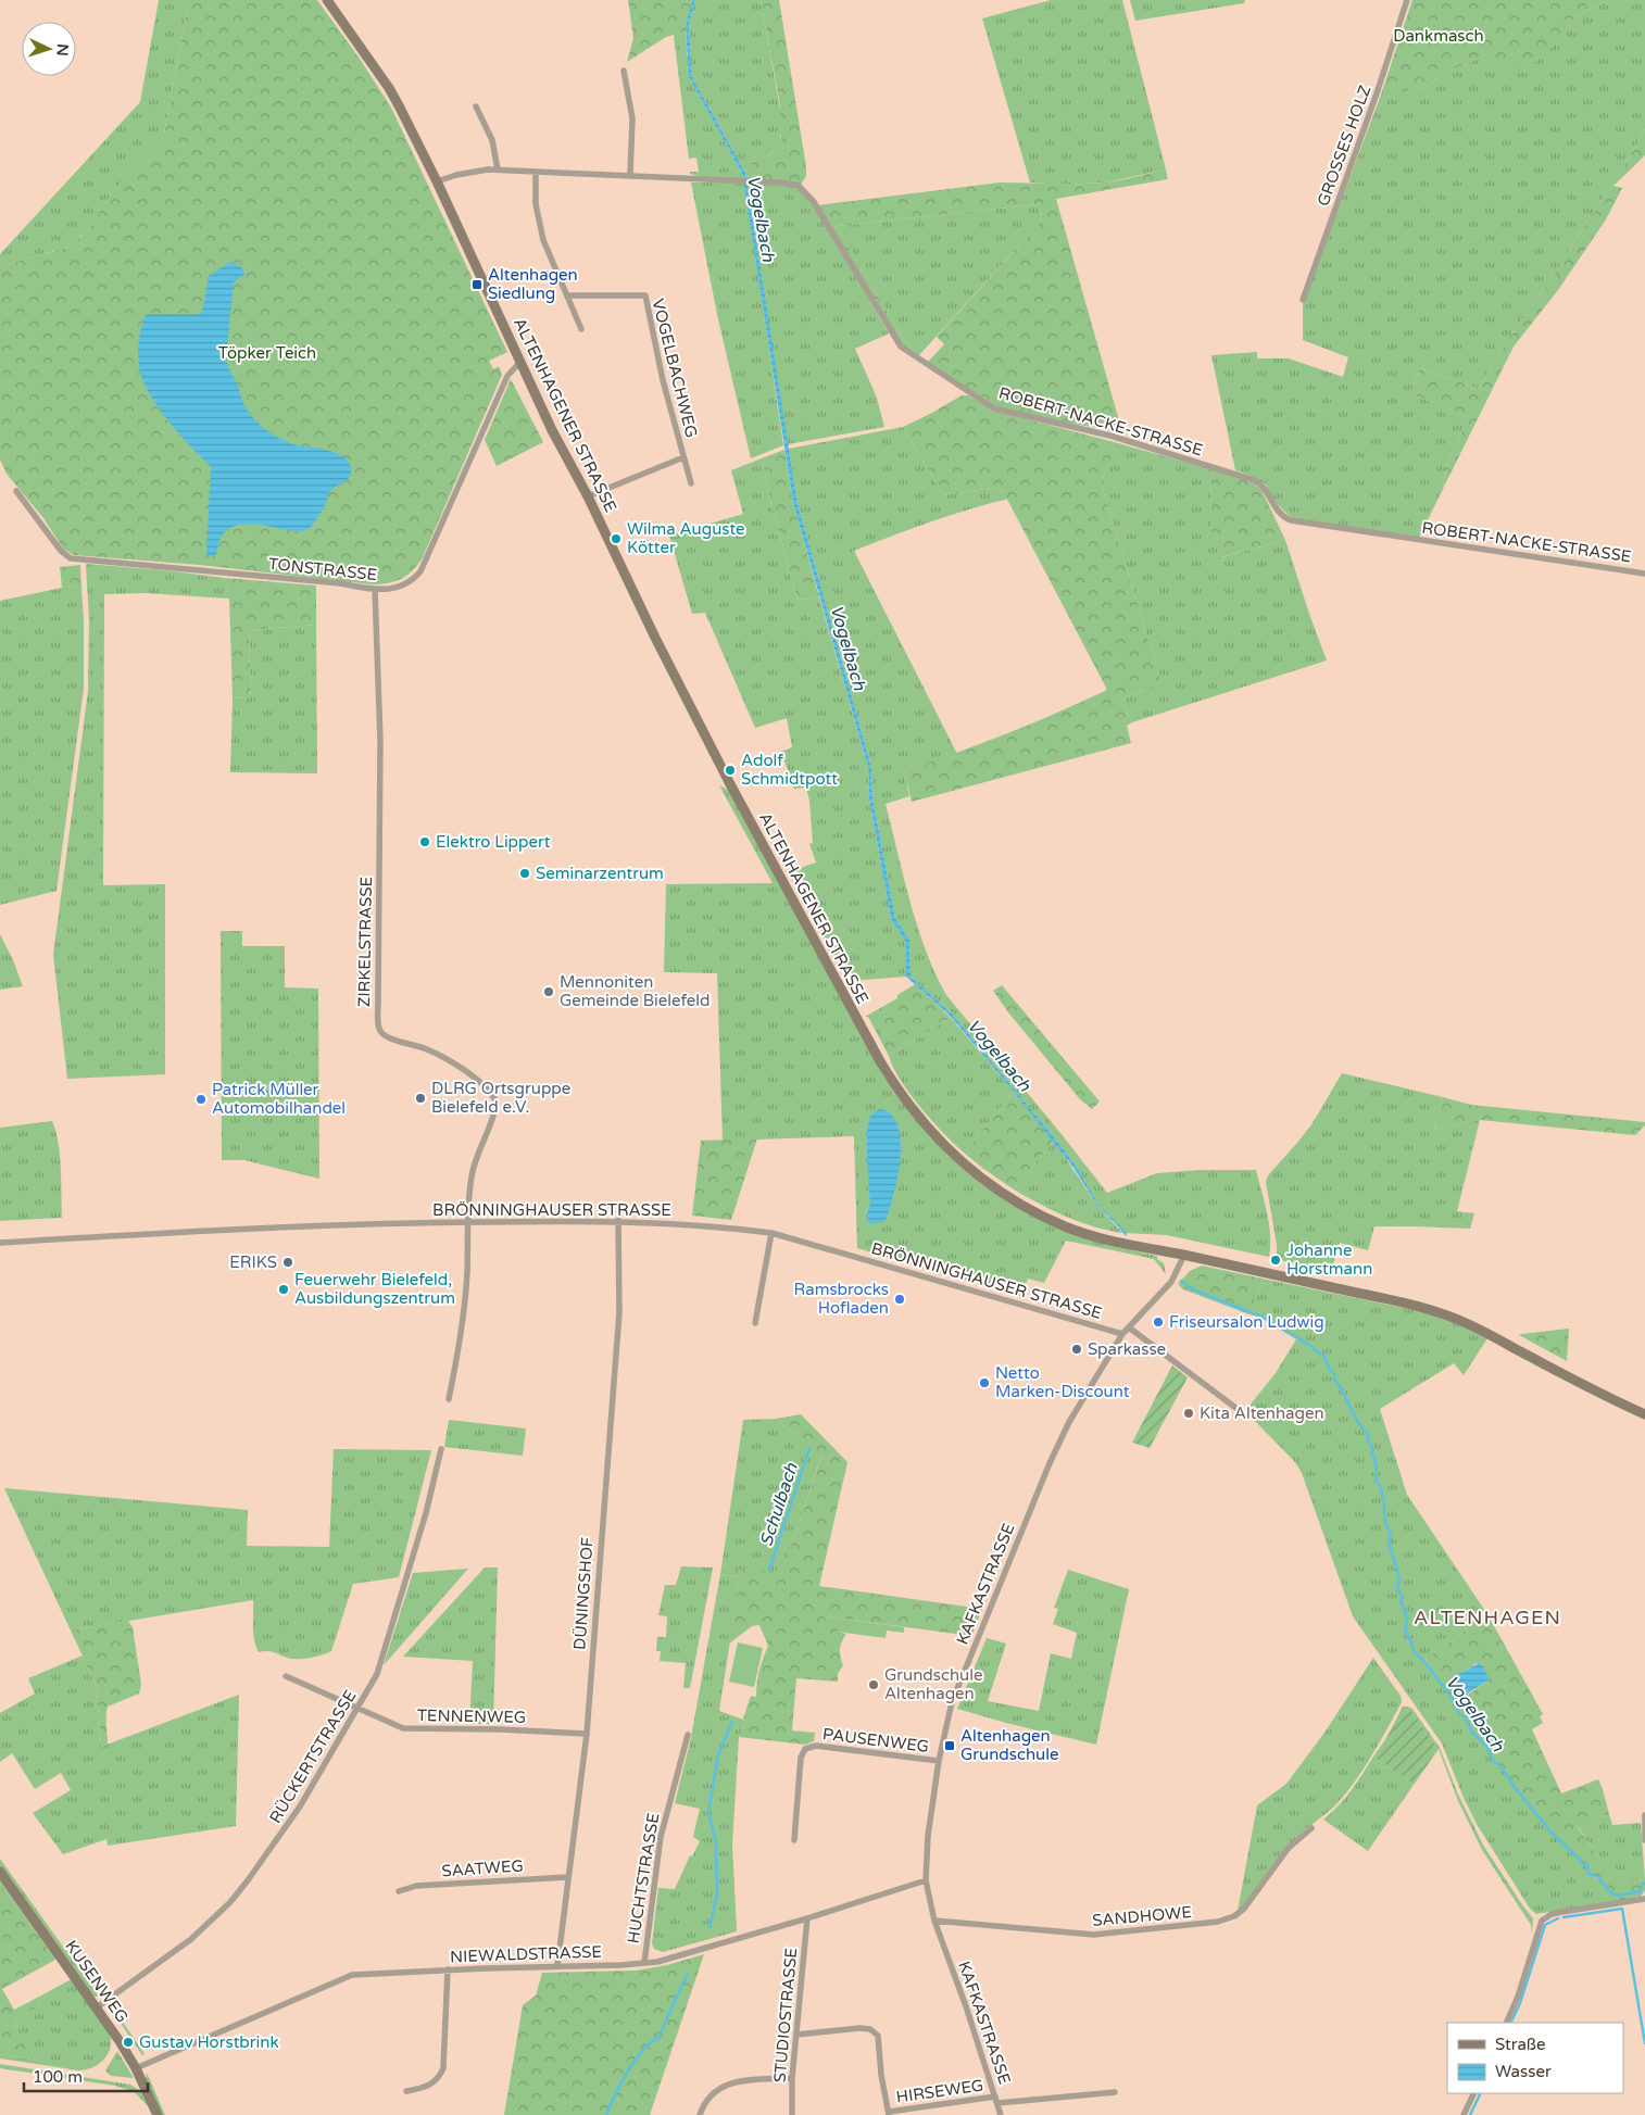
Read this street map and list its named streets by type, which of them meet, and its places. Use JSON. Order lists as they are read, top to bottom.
{
  "streets": {
    "main road": ["ALTENHAGENER STRASSE", "KUSENWEG"],
    "street": [
      "GROSSES HOLZ",
      "VOGELBACHWEG",
      "ROBERT-NACKE-STRASSE",
      "TONSTRASSE",
      "ZIRKELSTRASSE",
      "BRÖNNINGHAUSER STRASSE",
      "KAFKASTRASSE",
      "DÜNINGSHOF",
      "TENNENWEG",
      "PAUSENWEG",
      "RÜCKERTSTRASSE",
      "SAATWEG",
      "HUCHTSTRASSE",
      "SANDHOWE",
      "NIEWALDSTRASSE",
      "STUDIOSTRASSE",
      "HIRSEWEG"
    ]
  },
  "crossings": [
    ["VOGELBACHWEG", "ALTENHAGENER STRASSE"],
    ["ALTENHAGENER STRASSE", "ROBERT-NACKE-STRASSE"],
    ["ALTENHAGENER STRASSE", "TONSTRASSE"],
    ["ALTENHAGENER STRASSE", "KAFKASTRASSE"],
    ["TONSTRASSE", "ZIRKELSTRASSE"],
    ["ZIRKELSTRASSE", "BRÖNNINGHAUSER STRASSE"],
    ["BRÖNNINGHAUSER STRASSE", "KAFKASTRASSE"],
    ["BRÖNNINGHAUSER STRASSE", "DÜNINGSHOF"],
    ["KAFKASTRASSE", "PAUSENWEG"],
    ["KAFKASTRASSE", "SANDHOWE"],
    ["KAFKASTRASSE", "NIEWALDSTRASSE"],
    ["KAFKASTRASSE", "HIRSEWEG"],
    ["DÜNINGSHOF", "TENNENWEG"],
    ["DÜNINGSHOF", "SAATWEG"],
    ["DÜNINGSHOF", "NIEWALDSTRASSE"],
    ["TENNENWEG", "RÜCKERTSTRASSE"],
    ["RÜCKERTSTRASSE", "KUSENWEG"],
    ["HUCHTSTRASSE", "NIEWALDSTRASSE"],
    ["NIEWALDSTRASSE", "KUSENWEG"],
    ["NIEWALDSTRASSE", "STUDIOSTRASSE"]
  ],
  "districts": ["ALTENHAGEN"],
  "water": ["Vogelbach", "Schulbach"],
  "parks": ["Dankmasch", "Töpker Teich"],
  "places": {
    "transit": ["Altenhagen Siedlung", "Altenhagen Grundschule"],
    "other": [
      "Wilma Auguste Kötter",
      "Adolf Schmidtpott",
      "Elektro Lippert",
      "Seminarzentrum",
      "Mennoniten Gemeinde Bielefeld",
      "DLRG Ortsgruppe Bielefeld e.V.",
      "Patrick Müller Automobilhandel",
      "Johanne Horstmann",
      "ERIKS",
      "Feuerwehr Bielefeld, Ausbildungszentrum",
      "Ramsbrocks Hofladen",
      "Friseursalon Ludwig",
      "Sparkasse",
      "Netto Marken-Discount",
      "Kita Altenhagen",
      "Grundschule Altenhagen",
      "Gustav Horstbrink"
    ]
  },
  "legend": ["Straße", "Wasser"],
  "scale_bar": "100 m",
  "north": "right"
}
